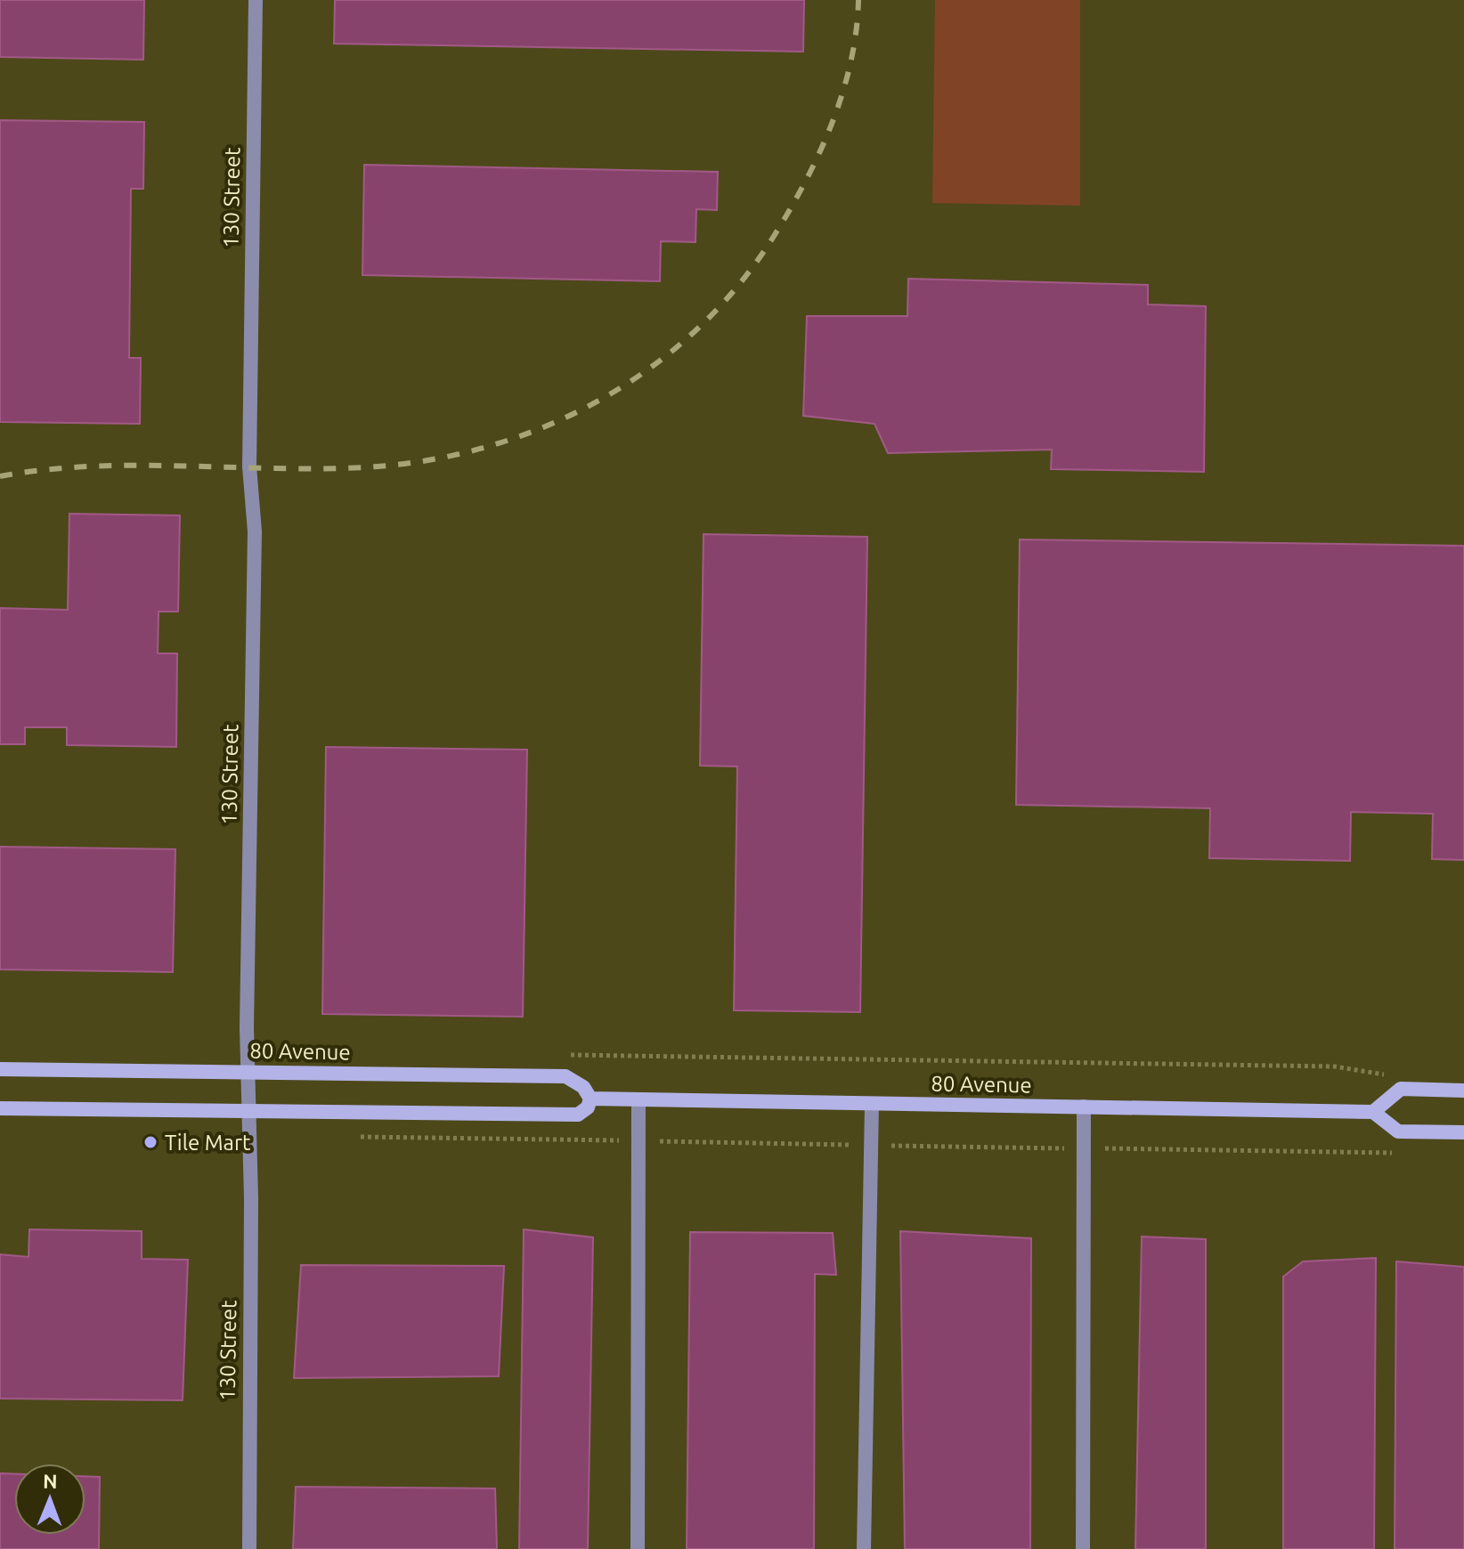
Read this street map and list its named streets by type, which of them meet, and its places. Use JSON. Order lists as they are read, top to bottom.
{
  "streets": {
    "main road": ["80 Avenue"],
    "street": ["130 Street"]
  },
  "crossings": [
    ["130 Street", "80 Avenue"]
  ],
  "places": ["Tile Mart"],
  "north": "top"
}
